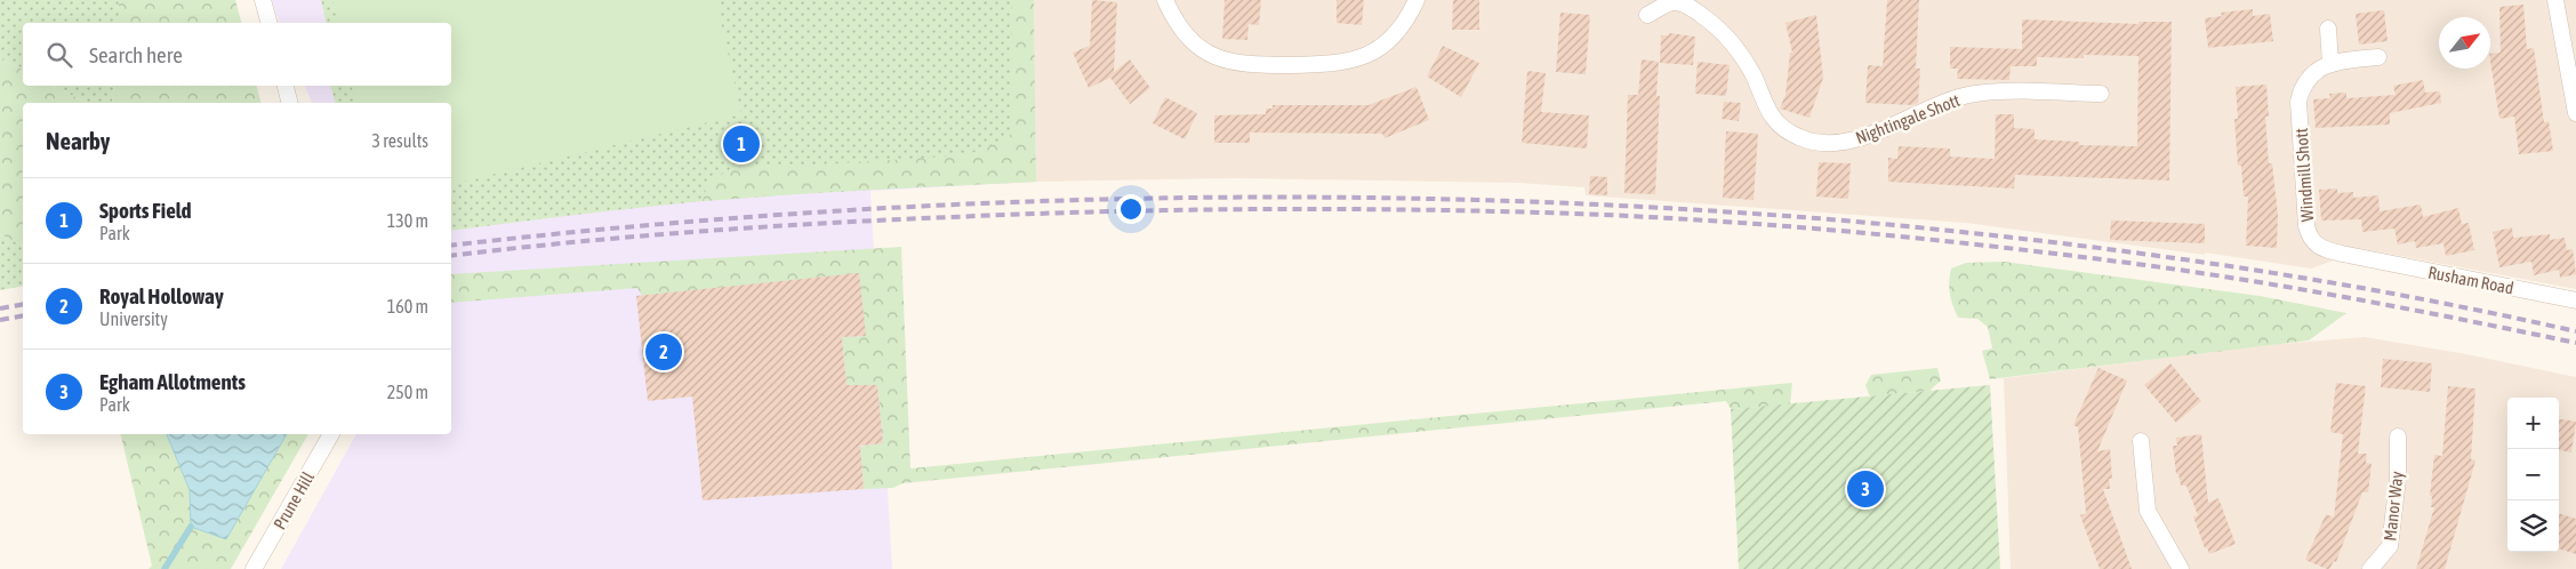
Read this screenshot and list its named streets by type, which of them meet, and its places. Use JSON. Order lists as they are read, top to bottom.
{
  "streets": {
    "street": [
      "Nightingale Shott",
      "Windmill Shott",
      "Rusham Road",
      "Prune Hill",
      "Manor Way"
    ]
  },
  "crossings": [
    ["Windmill Shott", "Rusham Road"]
  ],
  "north": "top right",
  "page": {
    "search": "Search here",
    "heading": ["Nearby", "3 results"],
    "pins": ["1", "2", "3"],
    "list": [
      {
        "mark": "1",
        "name": "Sports Field",
        "note": "Park",
        "value": "130 m"
      },
      {
        "mark": "2",
        "name": "Royal Holloway",
        "note": "University",
        "value": "160 m"
      },
      {
        "mark": "3",
        "name": "Egham Allotments",
        "note": "Park",
        "value": "250 m"
      }
    ],
    "map_buttons": ["+", "−"]
  }
}
